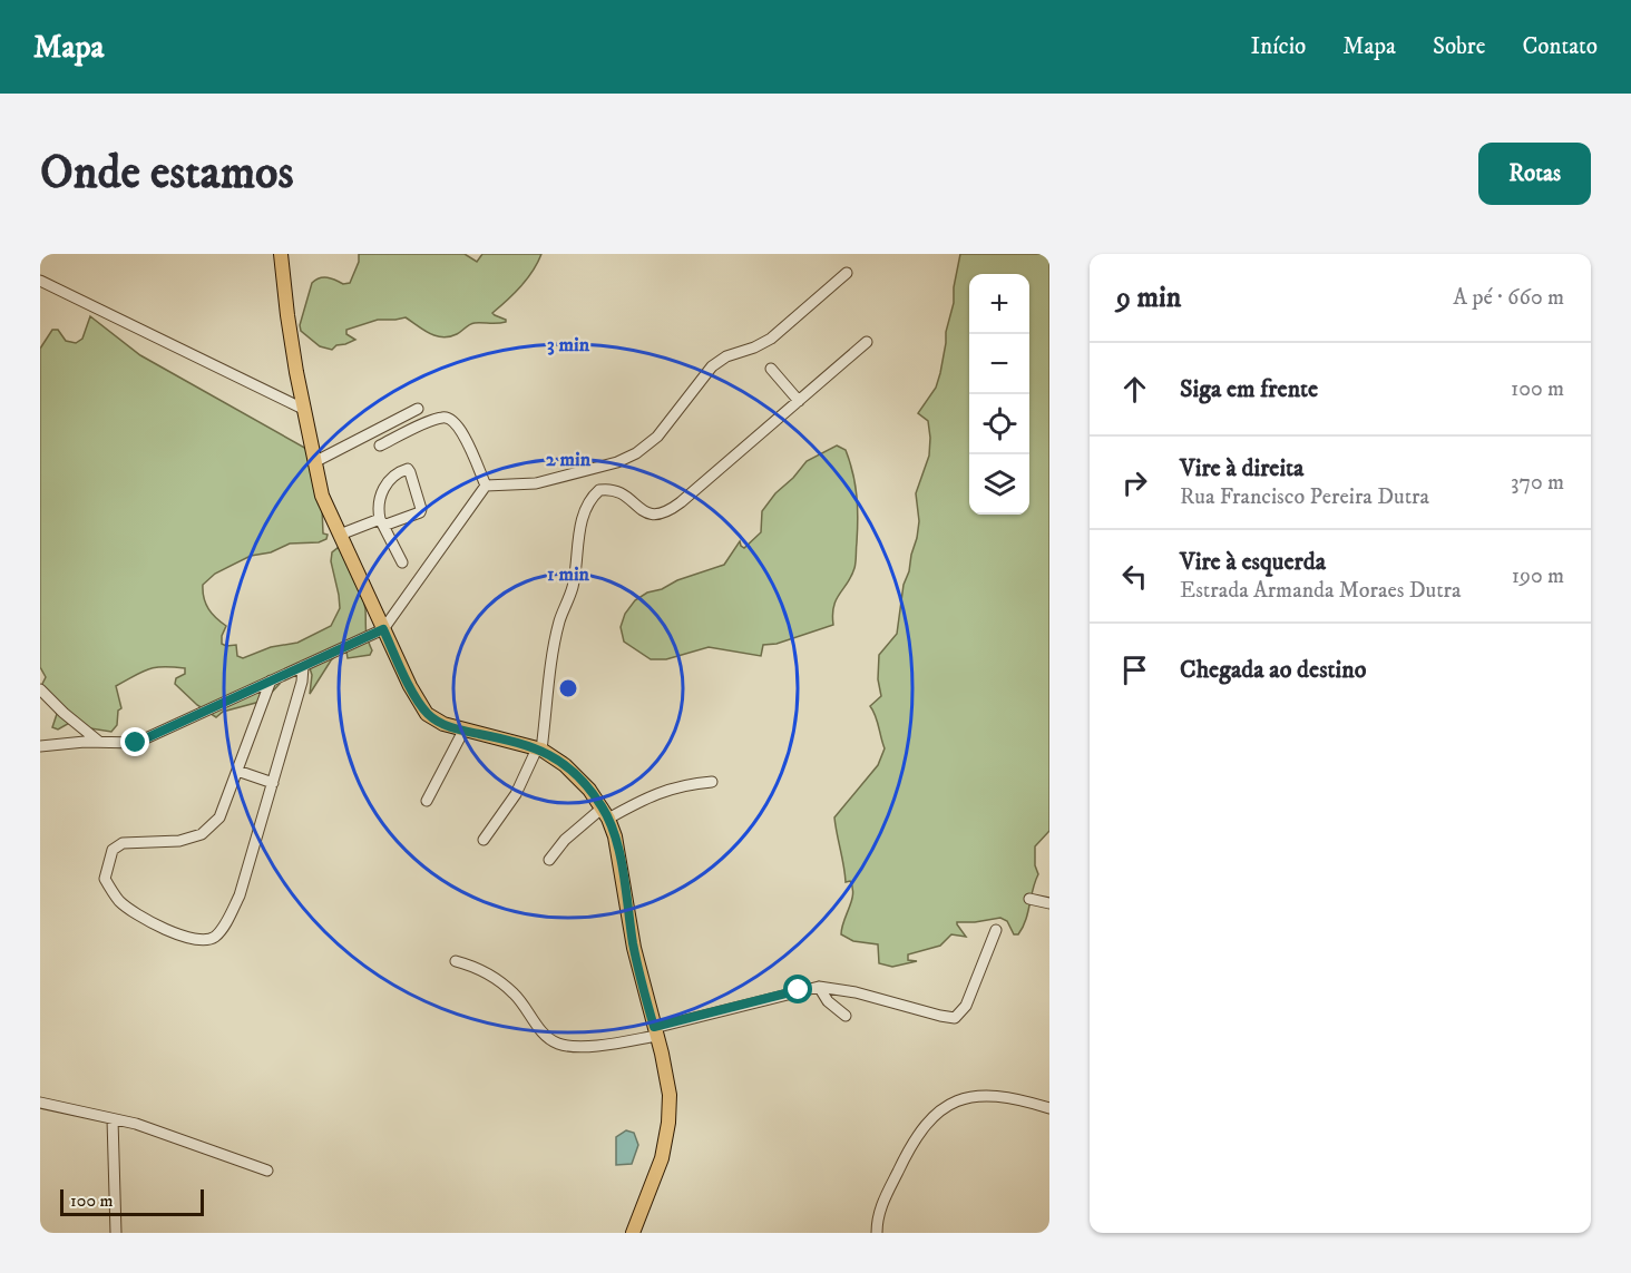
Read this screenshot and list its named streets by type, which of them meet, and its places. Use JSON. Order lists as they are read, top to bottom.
{
  "scale_bar": "100 m",
  "page": {
    "header": "Mapa",
    "nav": [
      "Início",
      "Mapa",
      "Sobre",
      "Contato"
    ],
    "buttons": "Rotas",
    "title": "Onde estamos",
    "heading": ["9 min", "A pé · 660 m"],
    "map_buttons": ["+", "−"],
    "list": [
      ["Siga em frente", "100 m"],
      ["Vire à direita", "Rua Francisco Pereira Dutra", "370 m"],
      ["Vire à esquerda", "Estrada Armanda Moraes Dutra", "190 m"],
      "Chegada ao destino"
    ],
    "scale": "100 m"
  },
  "rings": ["3 min", "2 min", "1 min"]
}
